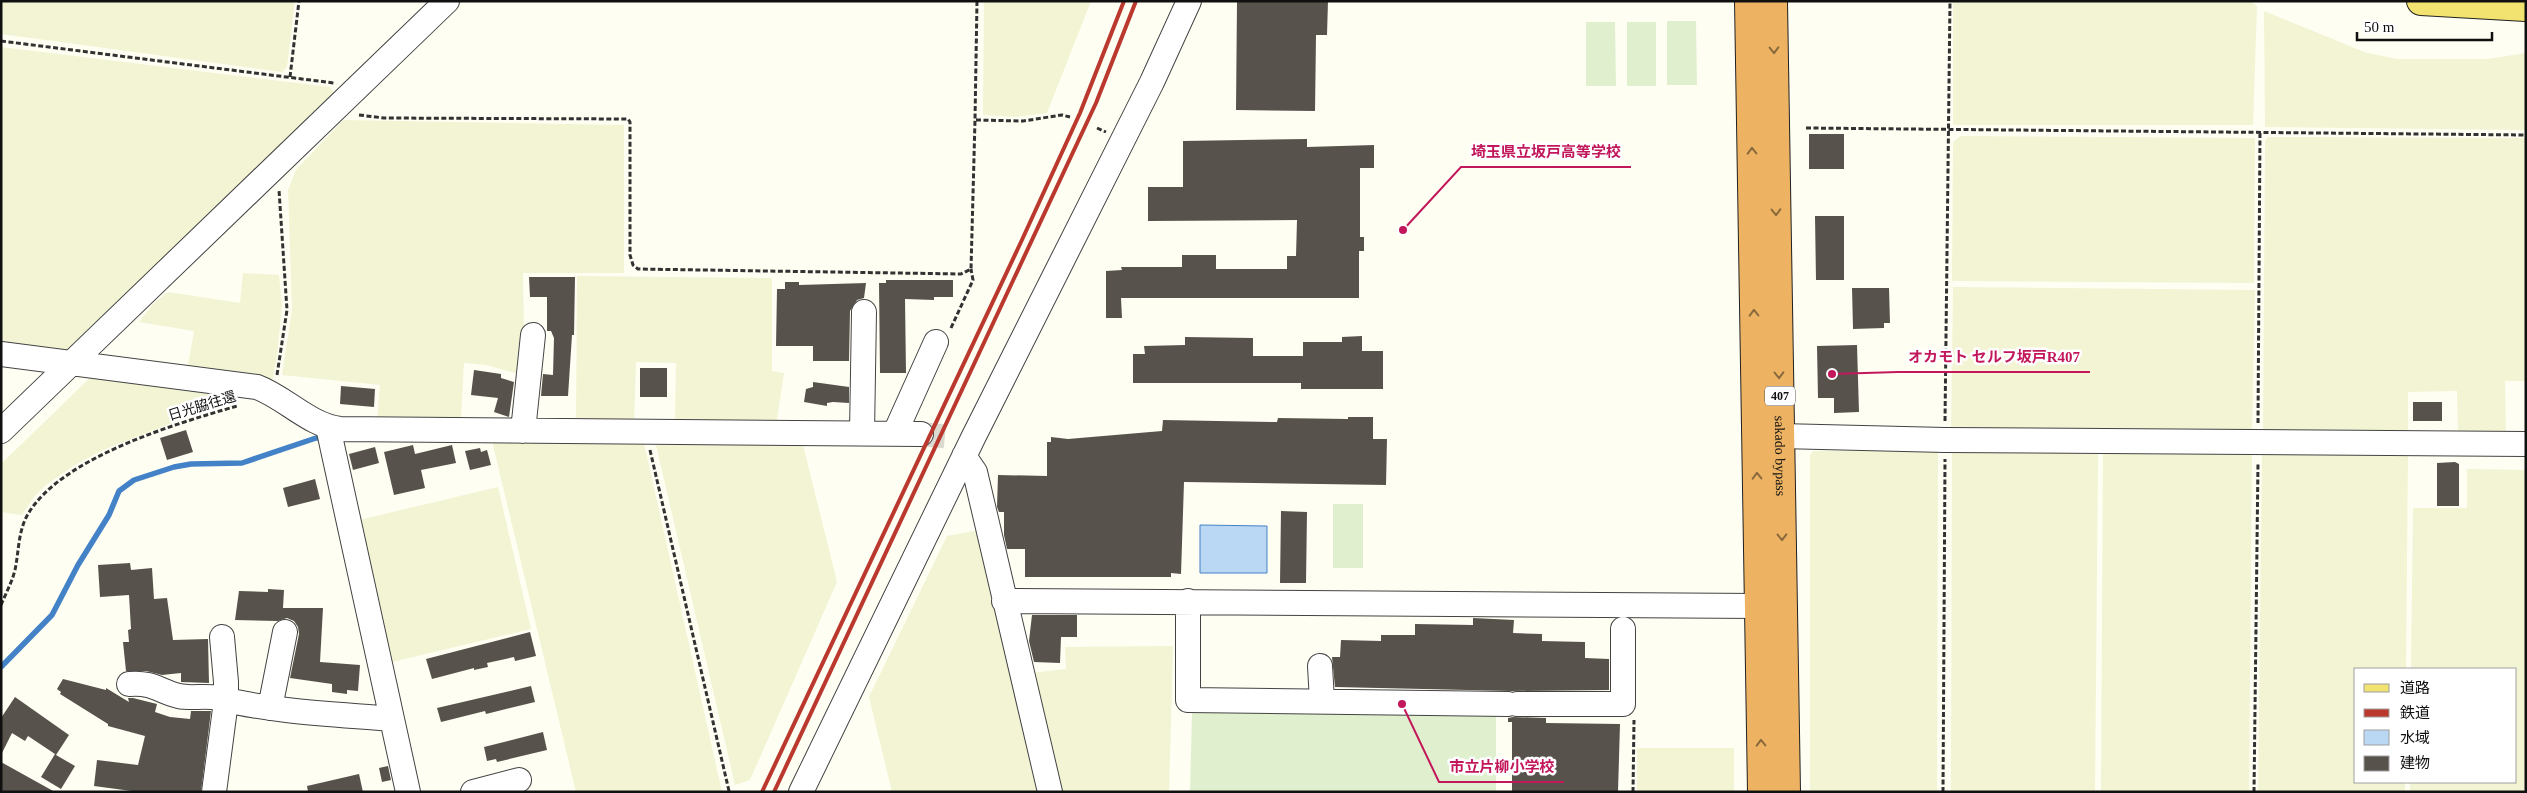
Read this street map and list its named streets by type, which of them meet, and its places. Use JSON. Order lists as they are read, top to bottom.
{
  "streets": {
    "highway": ["407", "sakado bypass"],
    "path": ["日光脇往還"]
  },
  "places": ["埼玉県立坂戸高等学校", "オカモト セルフ坂戸R407", "市立片柳小学校"],
  "legend": [
    "道路",
    "鉄道",
    "水域",
    "建物"
  ],
  "scale_bar": "50 m"
}
